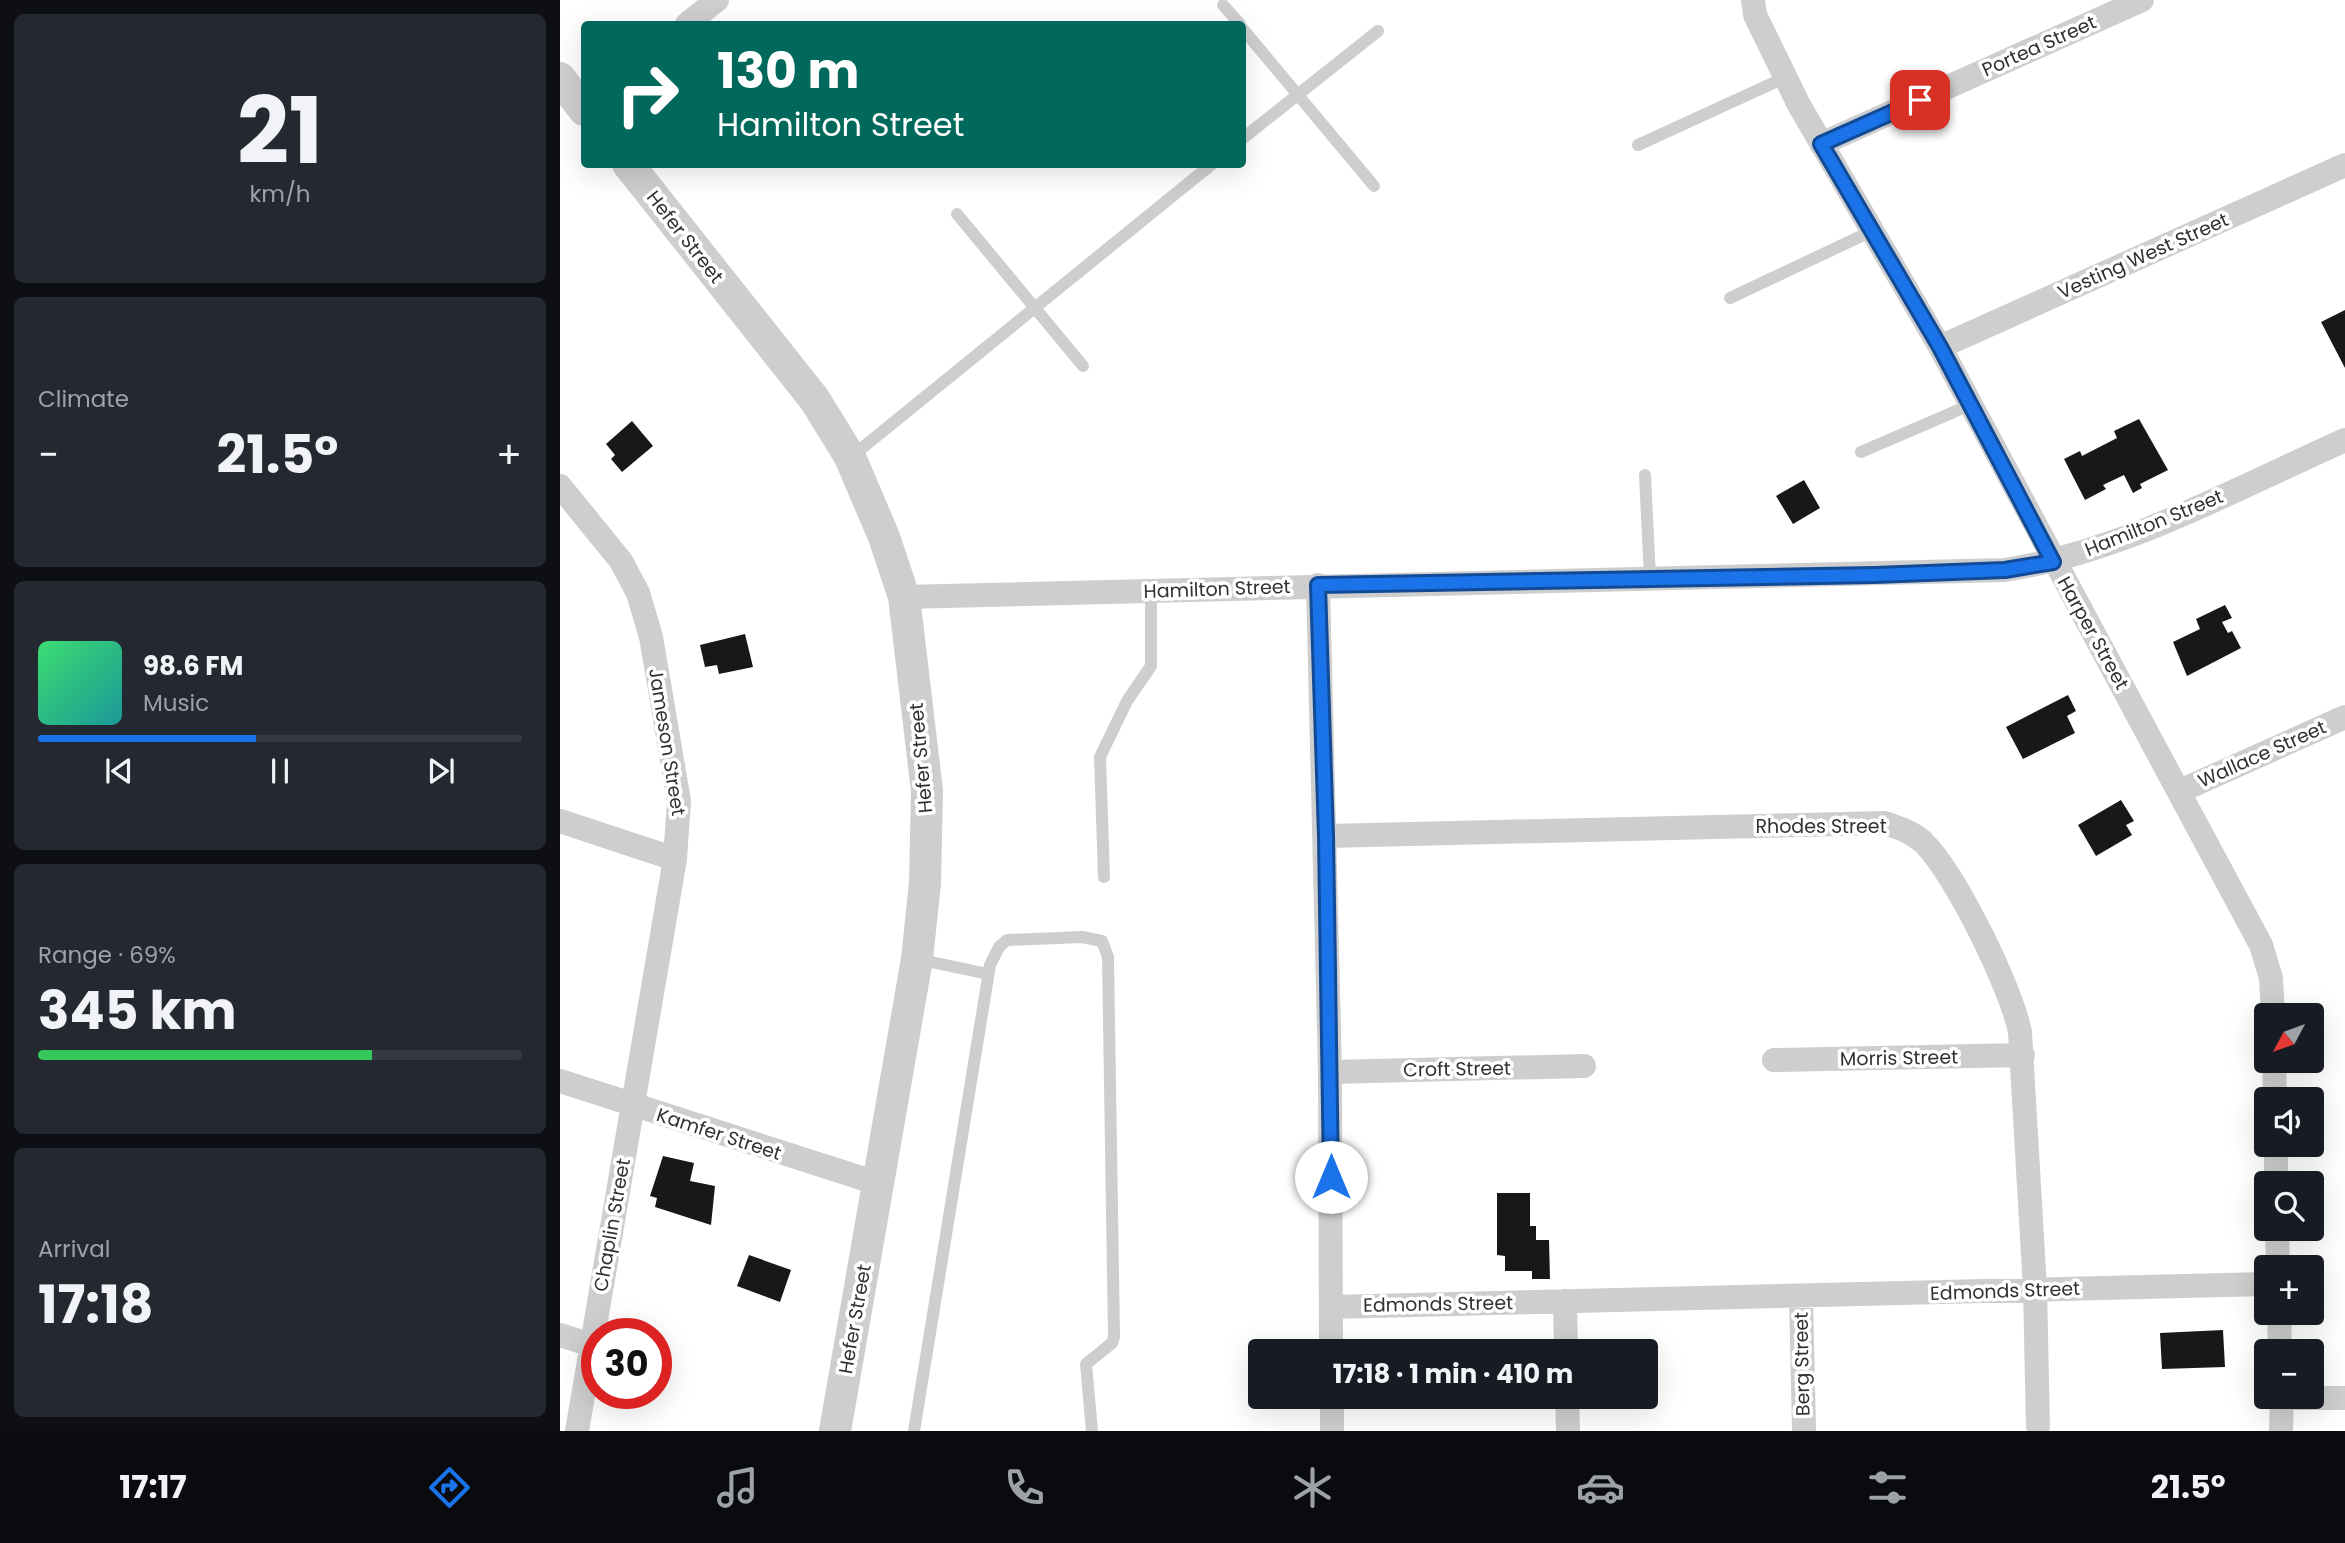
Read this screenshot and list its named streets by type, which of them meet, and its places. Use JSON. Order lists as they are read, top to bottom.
{
  "streets": {
    "street": [
      "Portea Street",
      "Hefer Street",
      "Vesting West Street",
      "Hamilton Street",
      "Harper Street",
      "Jameson Street",
      "Wallace Street",
      "Rhodes Street",
      "Morris Street",
      "Croft Street",
      "Kamfer Street",
      "Chaplin Street",
      "Edmonds Street",
      "Berg Street"
    ]
  },
  "crossings": [
    ["Portea Street", "Harper Street"],
    ["Hefer Street", "Hamilton Street"],
    ["Hefer Street", "Kamfer Street"],
    ["Vesting West Street", "Harper Street"],
    ["Hamilton Street", "Harper Street"],
    ["Harper Street", "Wallace Street"],
    ["Jameson Street", "Kamfer Street"],
    ["Jameson Street", "Chaplin Street"],
    ["Rhodes Street", "Morris Street"],
    ["Rhodes Street", "Edmonds Street"],
    ["Kamfer Street", "Chaplin Street"],
    ["Edmonds Street", "Berg Street"]
  ],
  "north": "bottom left",
  "page": {
    "tile": [
      ["21", "km/h"],
      "Climate",
      ["Range · 69%", "345 km"],
      ["Arrival", "17:18"]
    ],
    "turn": ["130 m", "Hamilton Street"],
    "heat": ["−", "21.5°", "+"],
    "song": ["98.6 FM", "Music"],
    "map_buttons": ["+", "−"],
    "limit": "30",
    "trip": "17:18 · 1 min · 410 m",
    "tabs": ["17:17", "21.5°"]
  }
}
